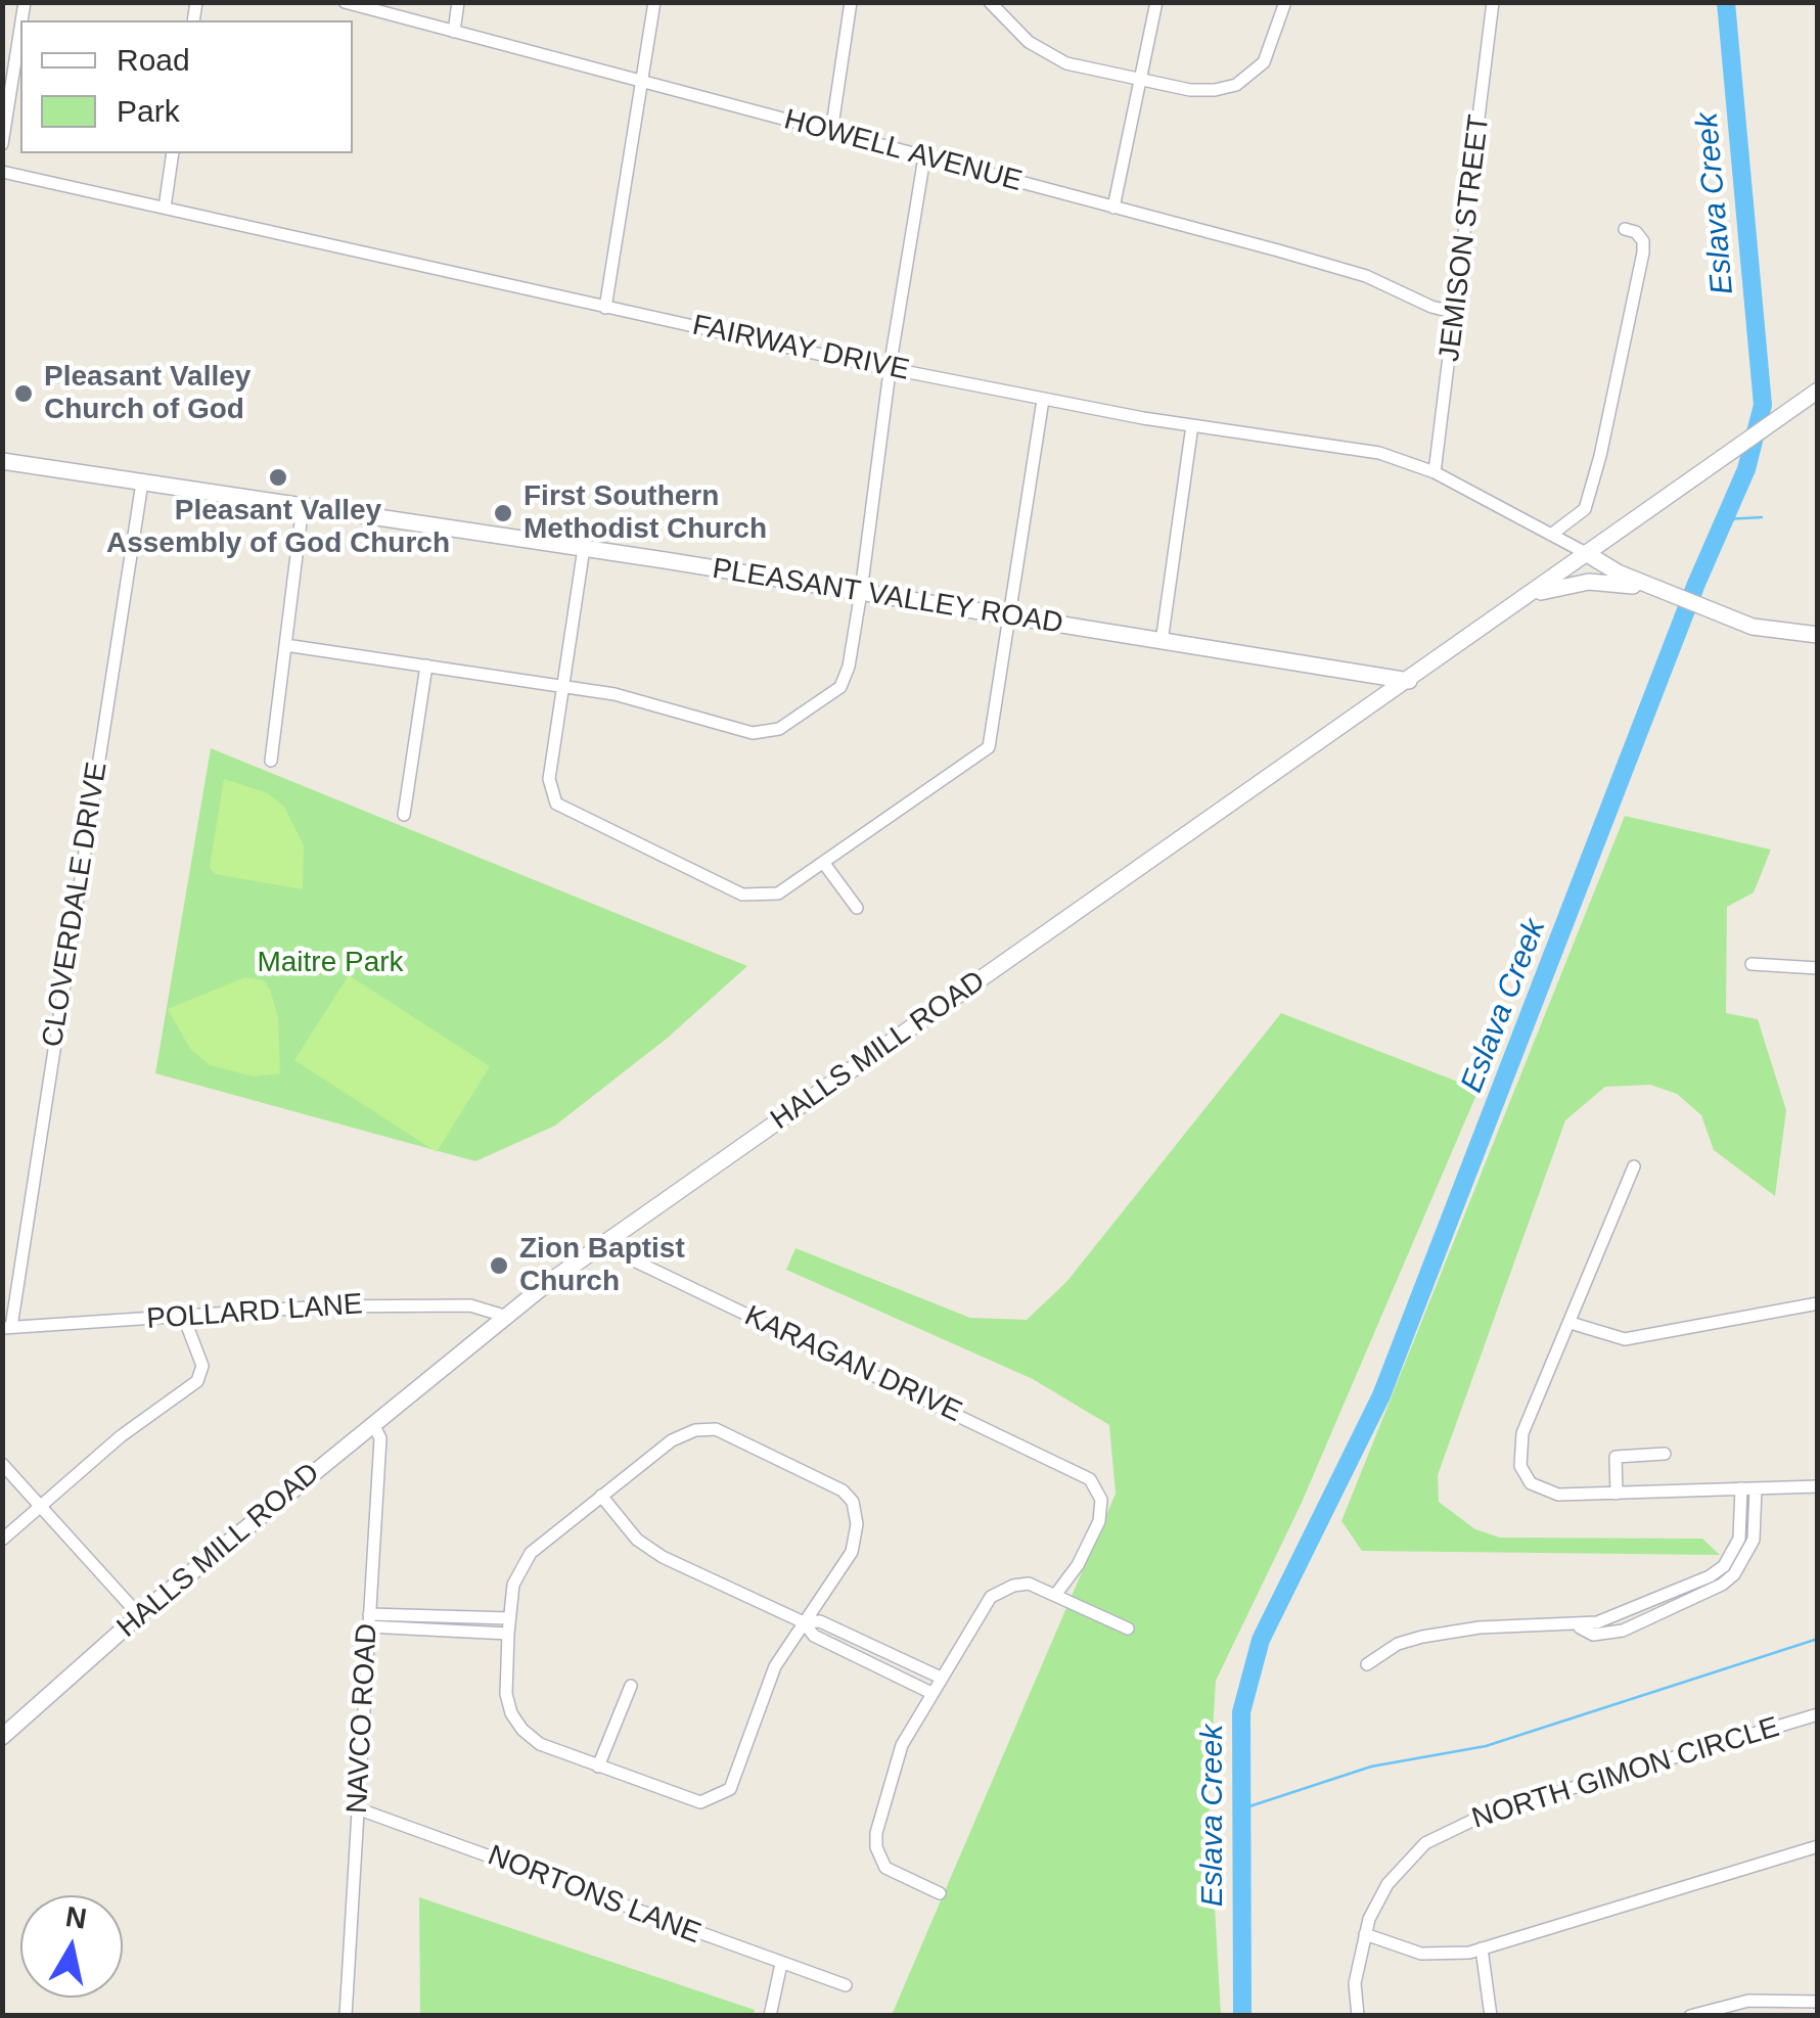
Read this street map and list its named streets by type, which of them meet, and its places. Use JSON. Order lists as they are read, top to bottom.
{
  "streets": {
    "street": [
      "HOWELL AVENUE",
      "JEMISON STREET",
      "FAIRWAY DRIVE",
      "PLEASANT VALLEY ROAD",
      "CLOVERDALE DRIVE",
      "HALLS MILL ROAD",
      "POLLARD LANE",
      "KARAGAN DRIVE",
      "NAVCO ROAD",
      "NORTH GIMON CIRCLE",
      "NORTONS LANE"
    ]
  },
  "crossings": [
    ["HOWELL AVENUE", "JEMISON STREET"],
    ["JEMISON STREET", "FAIRWAY DRIVE"],
    ["FAIRWAY DRIVE", "HALLS MILL ROAD"],
    ["PLEASANT VALLEY ROAD", "CLOVERDALE DRIVE"],
    ["PLEASANT VALLEY ROAD", "HALLS MILL ROAD"],
    ["CLOVERDALE DRIVE", "POLLARD LANE"],
    ["HALLS MILL ROAD", "POLLARD LANE"],
    ["HALLS MILL ROAD", "KARAGAN DRIVE"],
    ["HALLS MILL ROAD", "NAVCO ROAD"],
    ["NAVCO ROAD", "NORTONS LANE"]
  ],
  "water": ["Eslava Creek"],
  "parks": ["Maitre Park"],
  "places": [
    "Pleasant Valley Church of God",
    "Pleasant Valley Assembly of God Church",
    "First Southern Methodist Church",
    "Zion Baptist Church"
  ],
  "legend": ["Road", "Park"],
  "north": "top"
}
